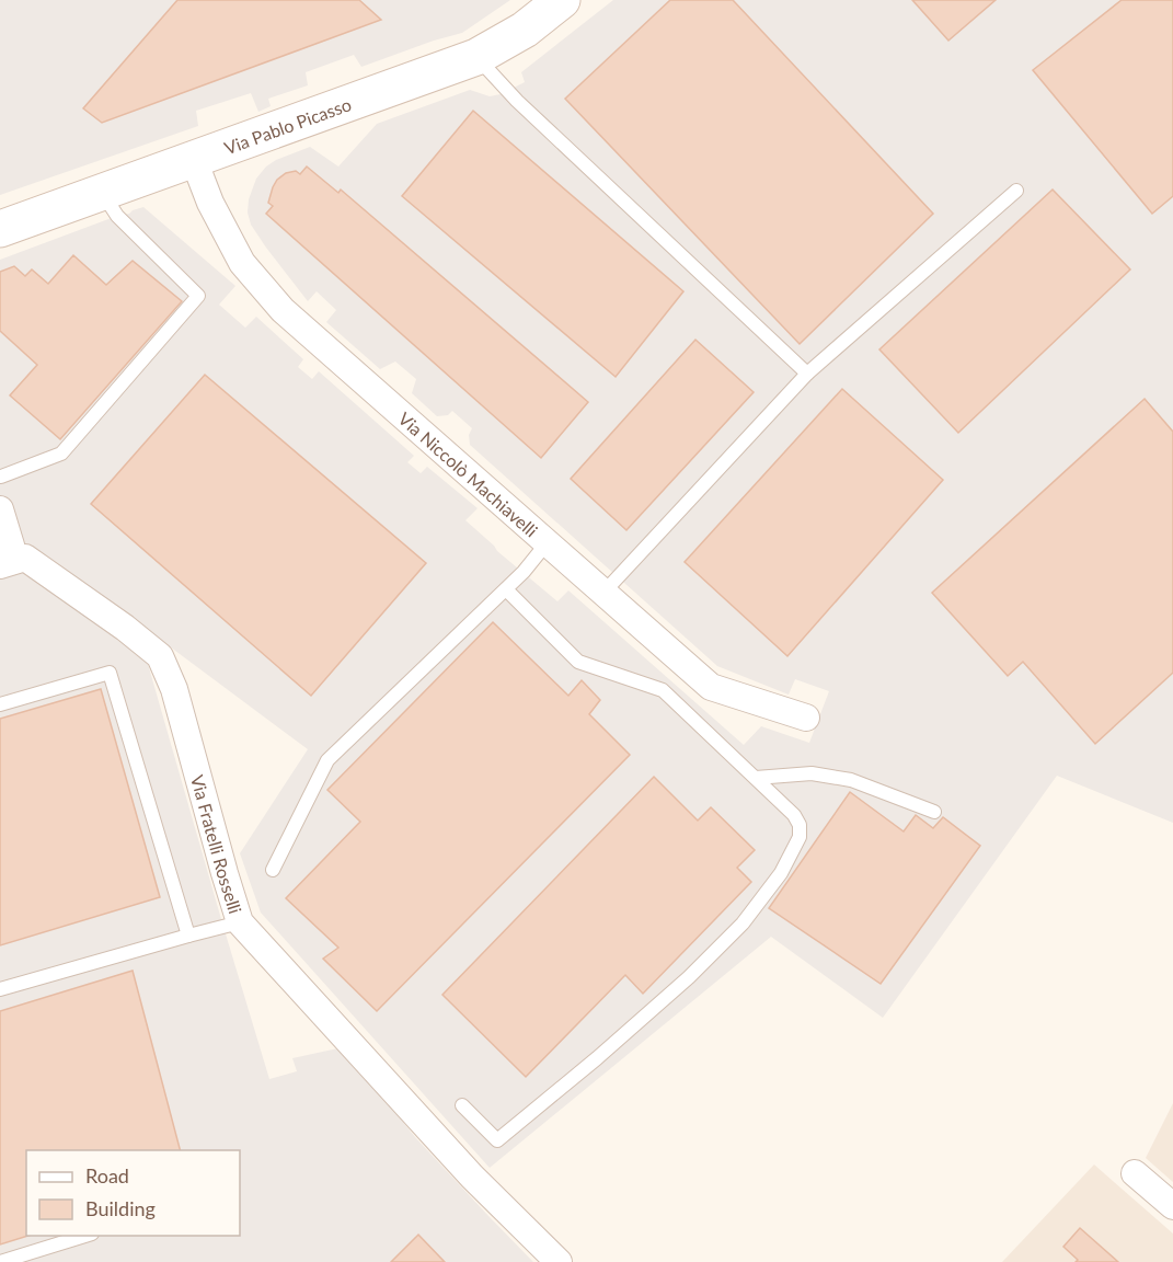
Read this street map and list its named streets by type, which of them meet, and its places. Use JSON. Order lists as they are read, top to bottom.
{
  "streets": {
    "main road": ["Via Pablo Picasso"],
    "street": ["Via Niccolò Machiavelli", "Via Fratelli Rosselli"]
  },
  "crossings": [
    ["Via Pablo Picasso", "Via Niccolò Machiavelli"]
  ],
  "legend": ["Road", "Building"]
}
